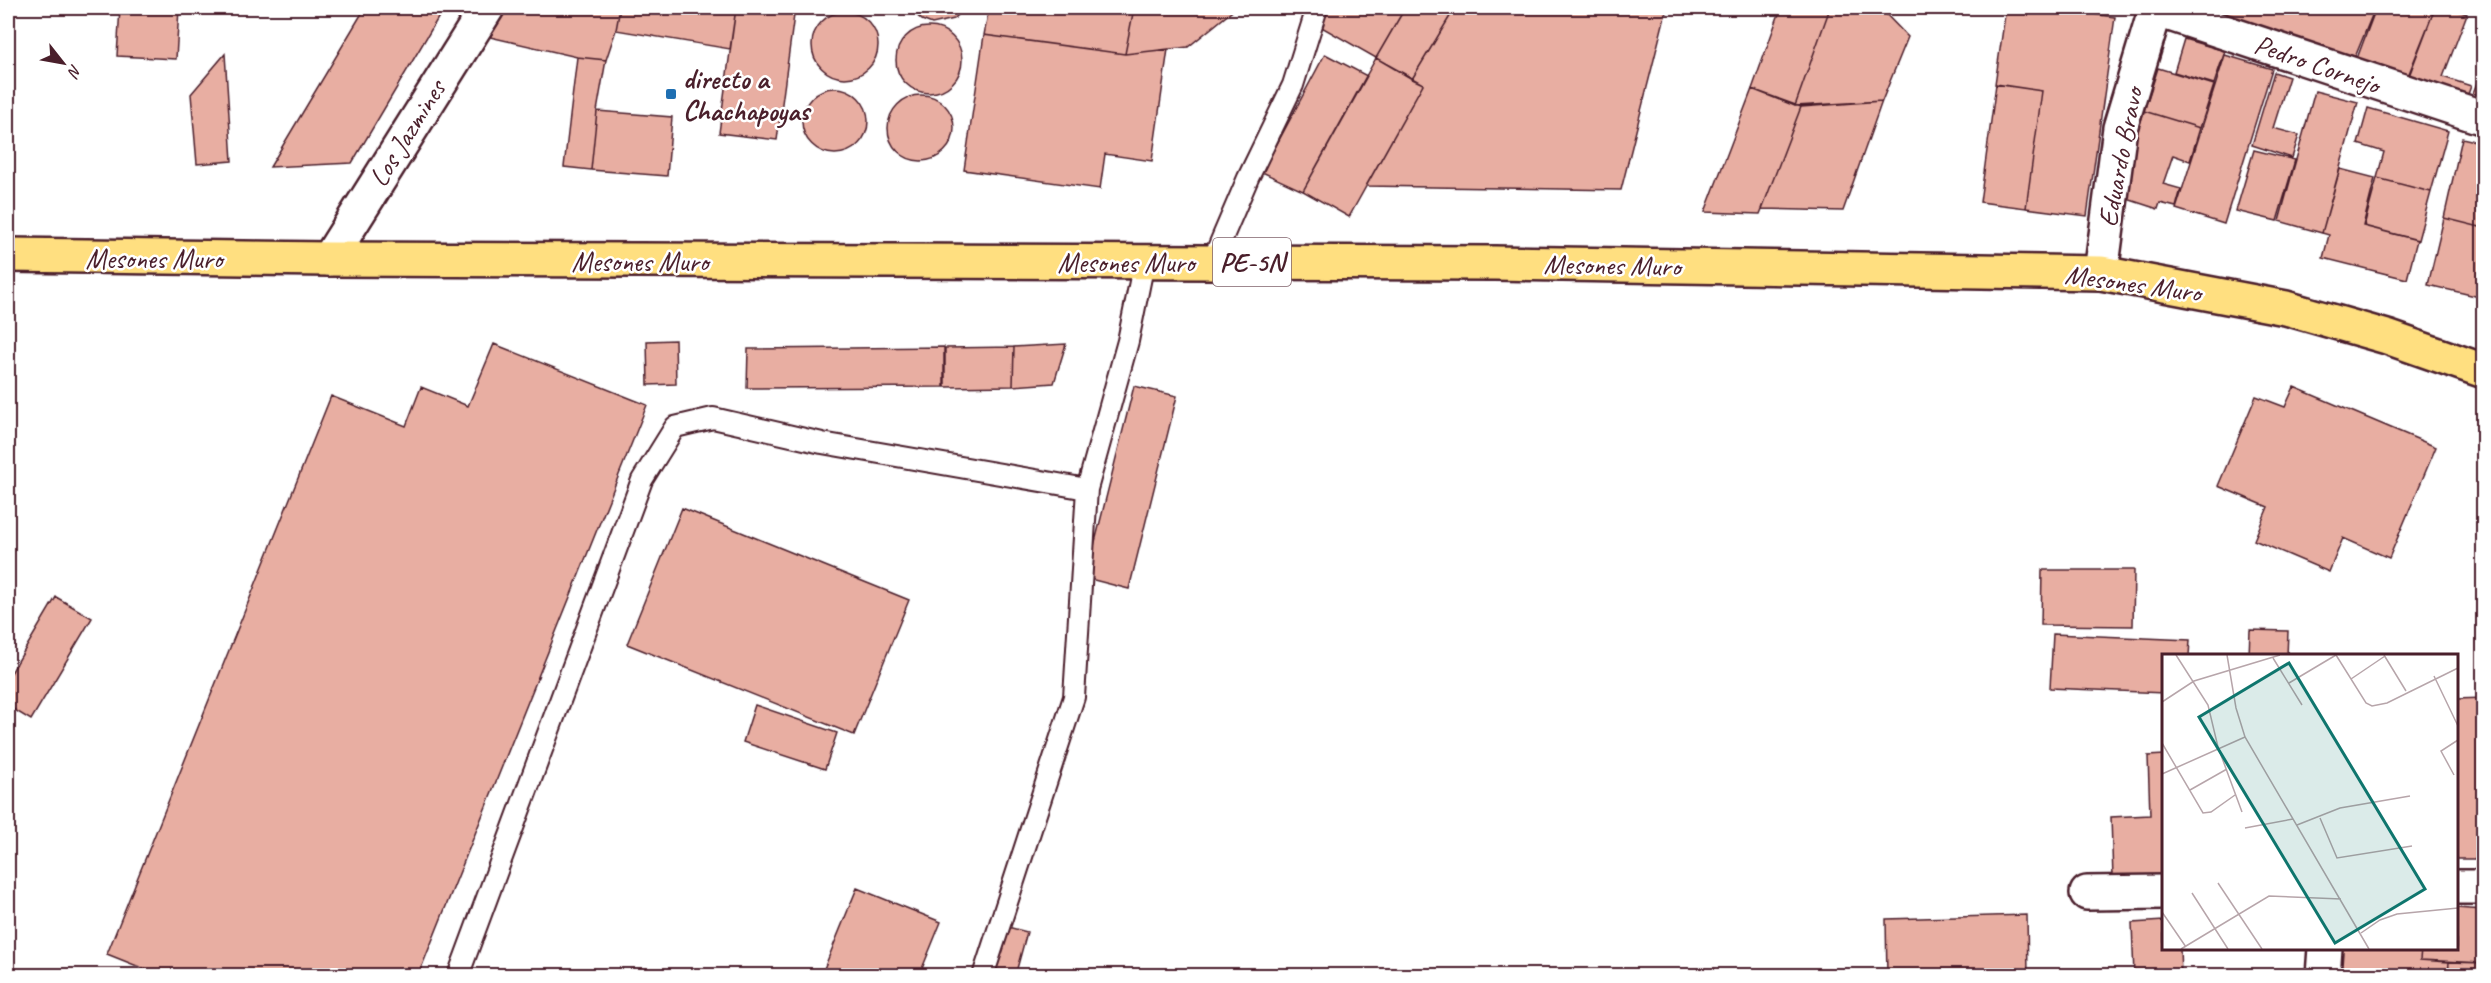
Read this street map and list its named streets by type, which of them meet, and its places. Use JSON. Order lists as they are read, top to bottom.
{
  "streets": {
    "highway": ["Mesones Muro", "PE-5N"],
    "street": ["Pedro Cornejo", "Los Jazmines", "Eduardo Bravo"]
  },
  "crossings": [
    ["Pedro Cornejo", "Eduardo Bravo"],
    ["Los Jazmines", "Mesones Muro"],
    ["Eduardo Bravo", "Mesones Muro"]
  ],
  "places": {
    "transit": ["directo a Chachapoyas"]
  },
  "north": "bottom right"
}
